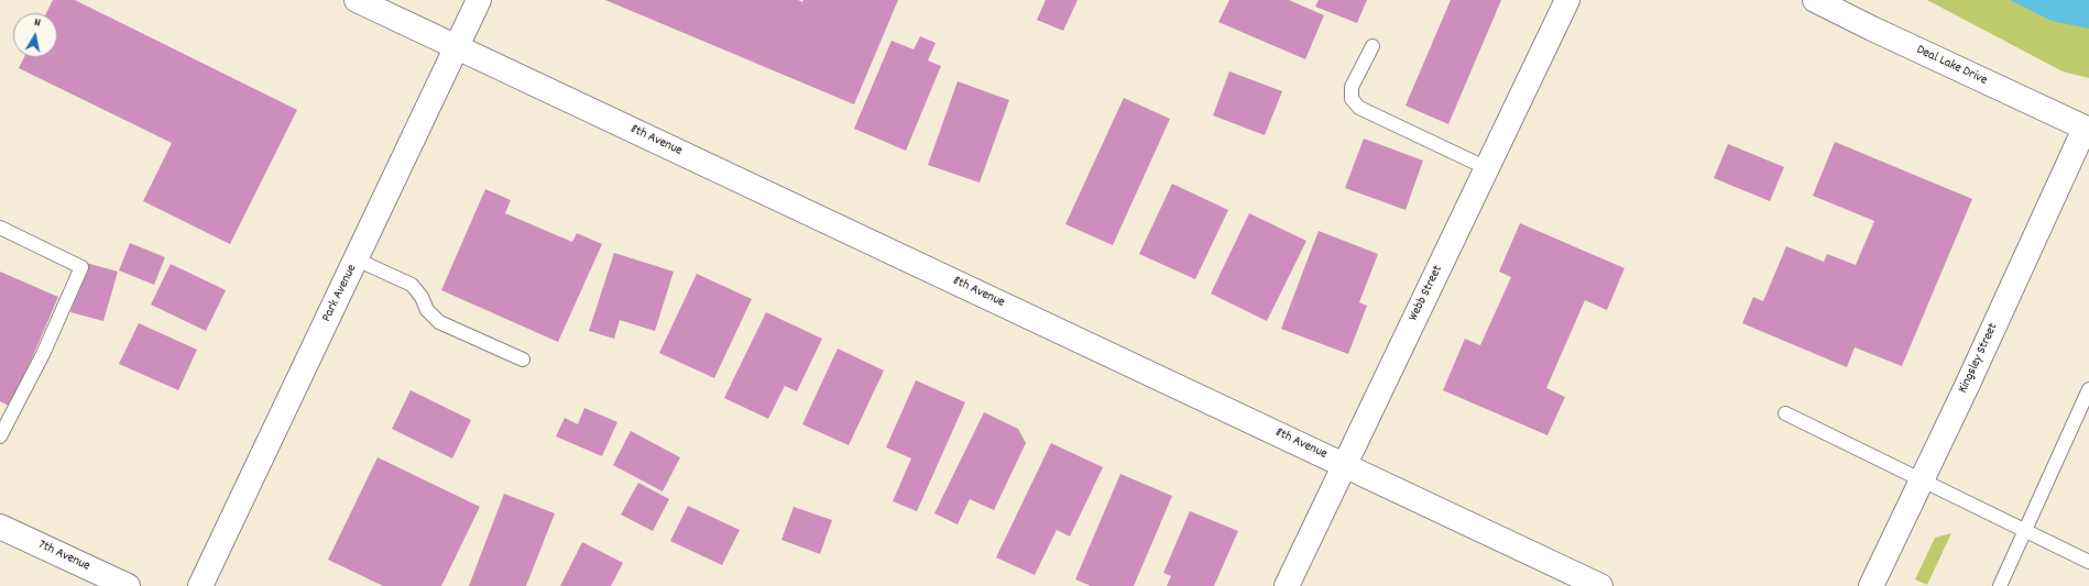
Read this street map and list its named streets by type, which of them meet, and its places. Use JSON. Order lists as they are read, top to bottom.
{
  "streets": {
    "street": [
      "Deal Lake Drive",
      "8th Avenue",
      "Park Avenue",
      "Webb Street",
      "Kingsley Street",
      "7th Avenue"
    ]
  },
  "crossings": [
    ["Deal Lake Drive", "Kingsley Street"],
    ["8th Avenue", "Park Avenue"],
    ["8th Avenue", "Webb Street"]
  ],
  "north": "top"
}
